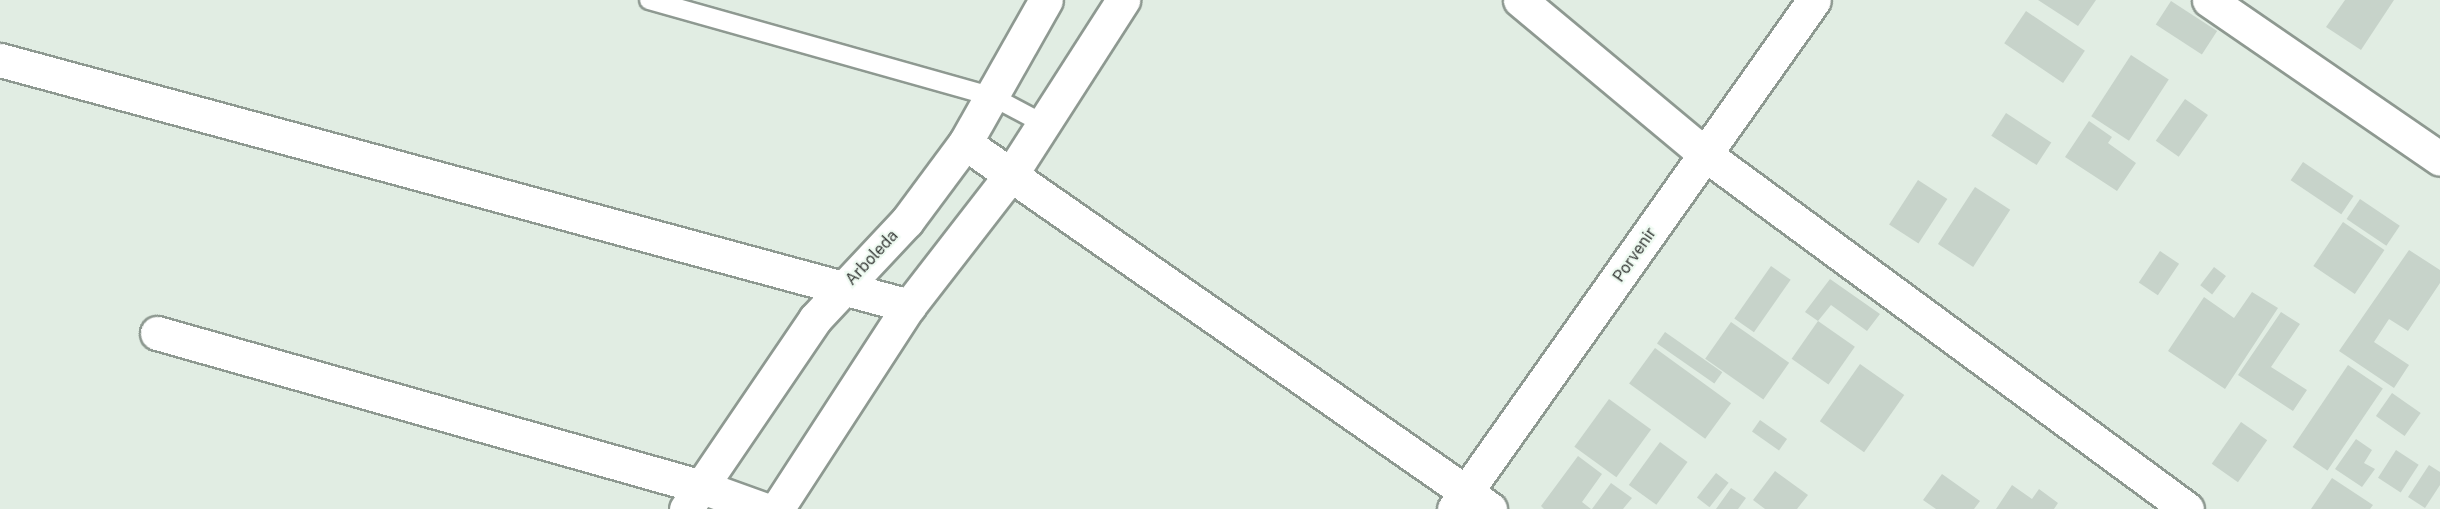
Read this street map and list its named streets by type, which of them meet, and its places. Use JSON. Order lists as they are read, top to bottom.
{
  "streets": {
    "street": ["Porvenir", "Arboleda"]
  }
}
